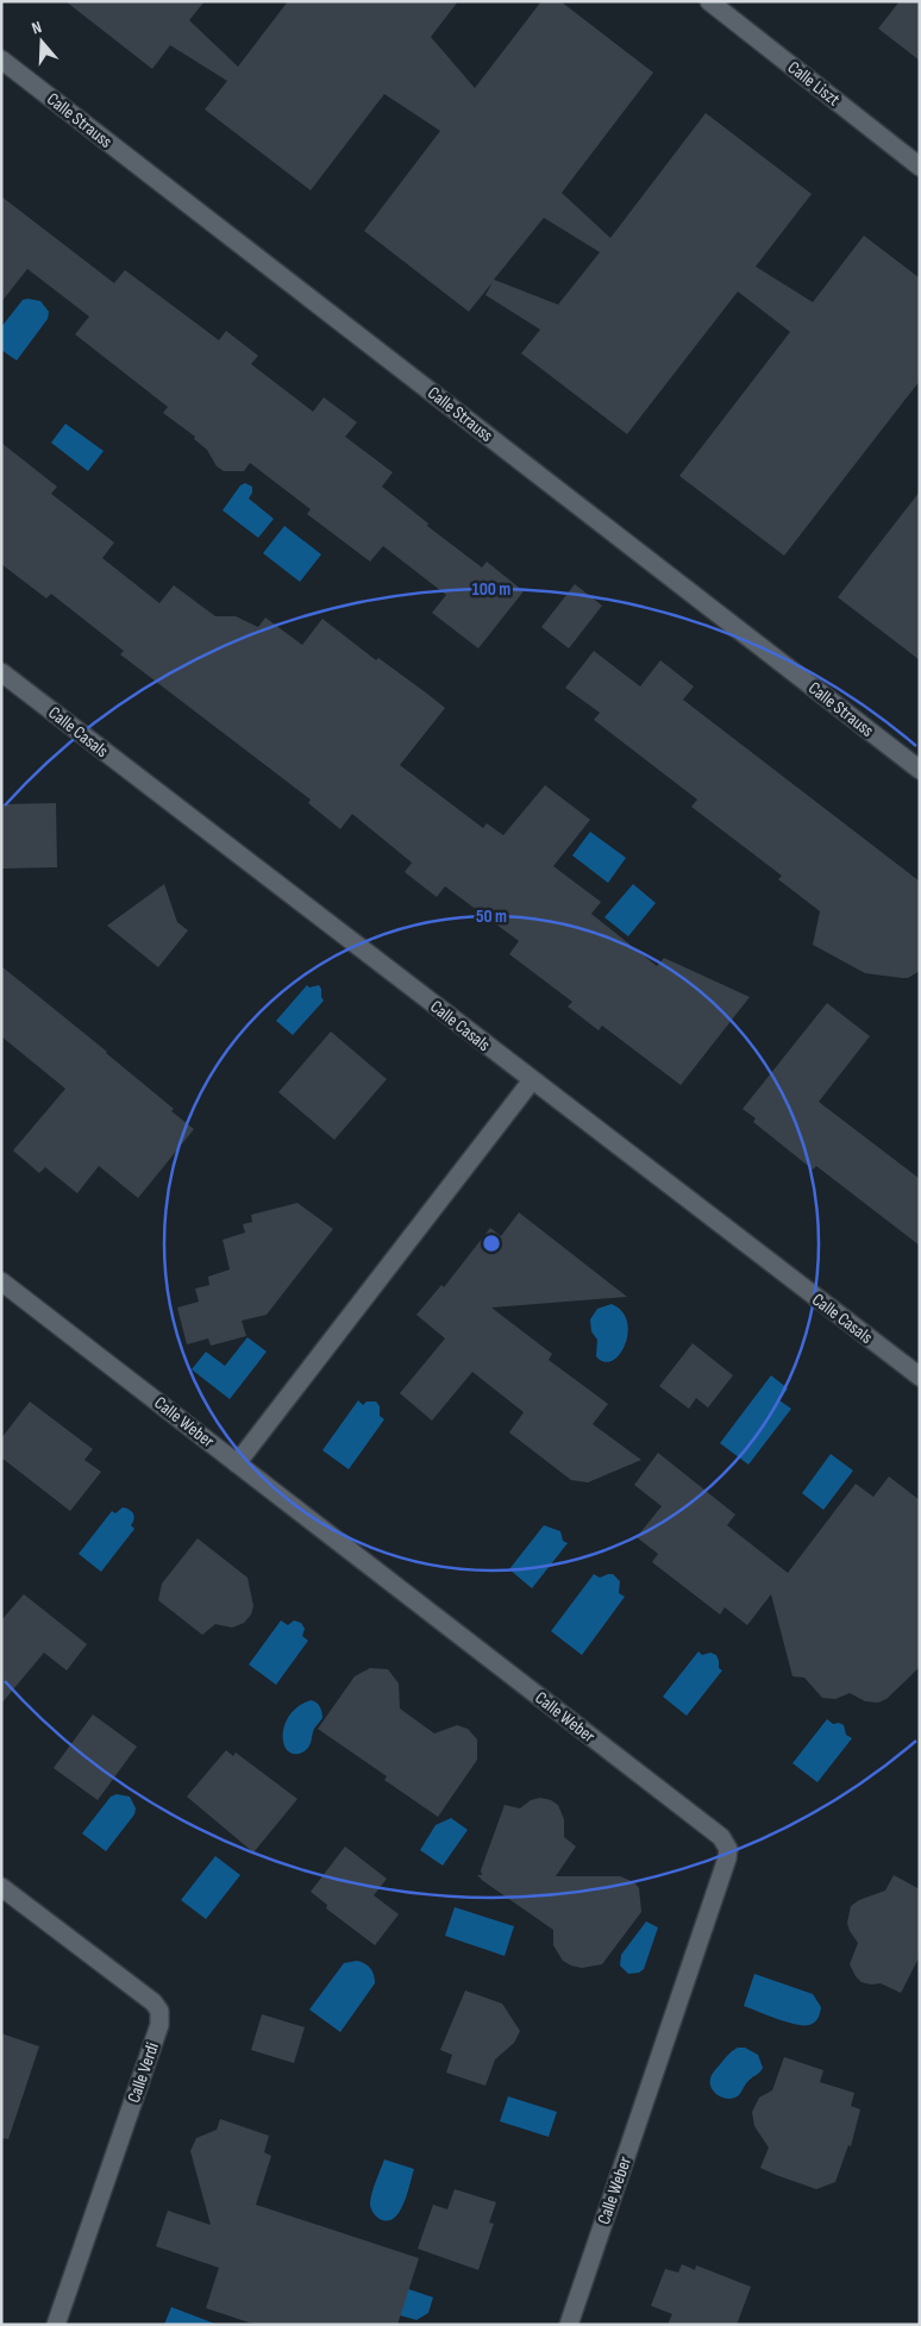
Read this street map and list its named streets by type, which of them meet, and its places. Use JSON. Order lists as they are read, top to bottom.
{
  "streets": {
    "street": [
      "Calle Liszt",
      "Calle Strauss",
      "Calle Casals",
      "Calle Weber",
      "Calle Verdi"
    ]
  },
  "north": "top",
  "rings": ["100 m", "50 m"]
}
